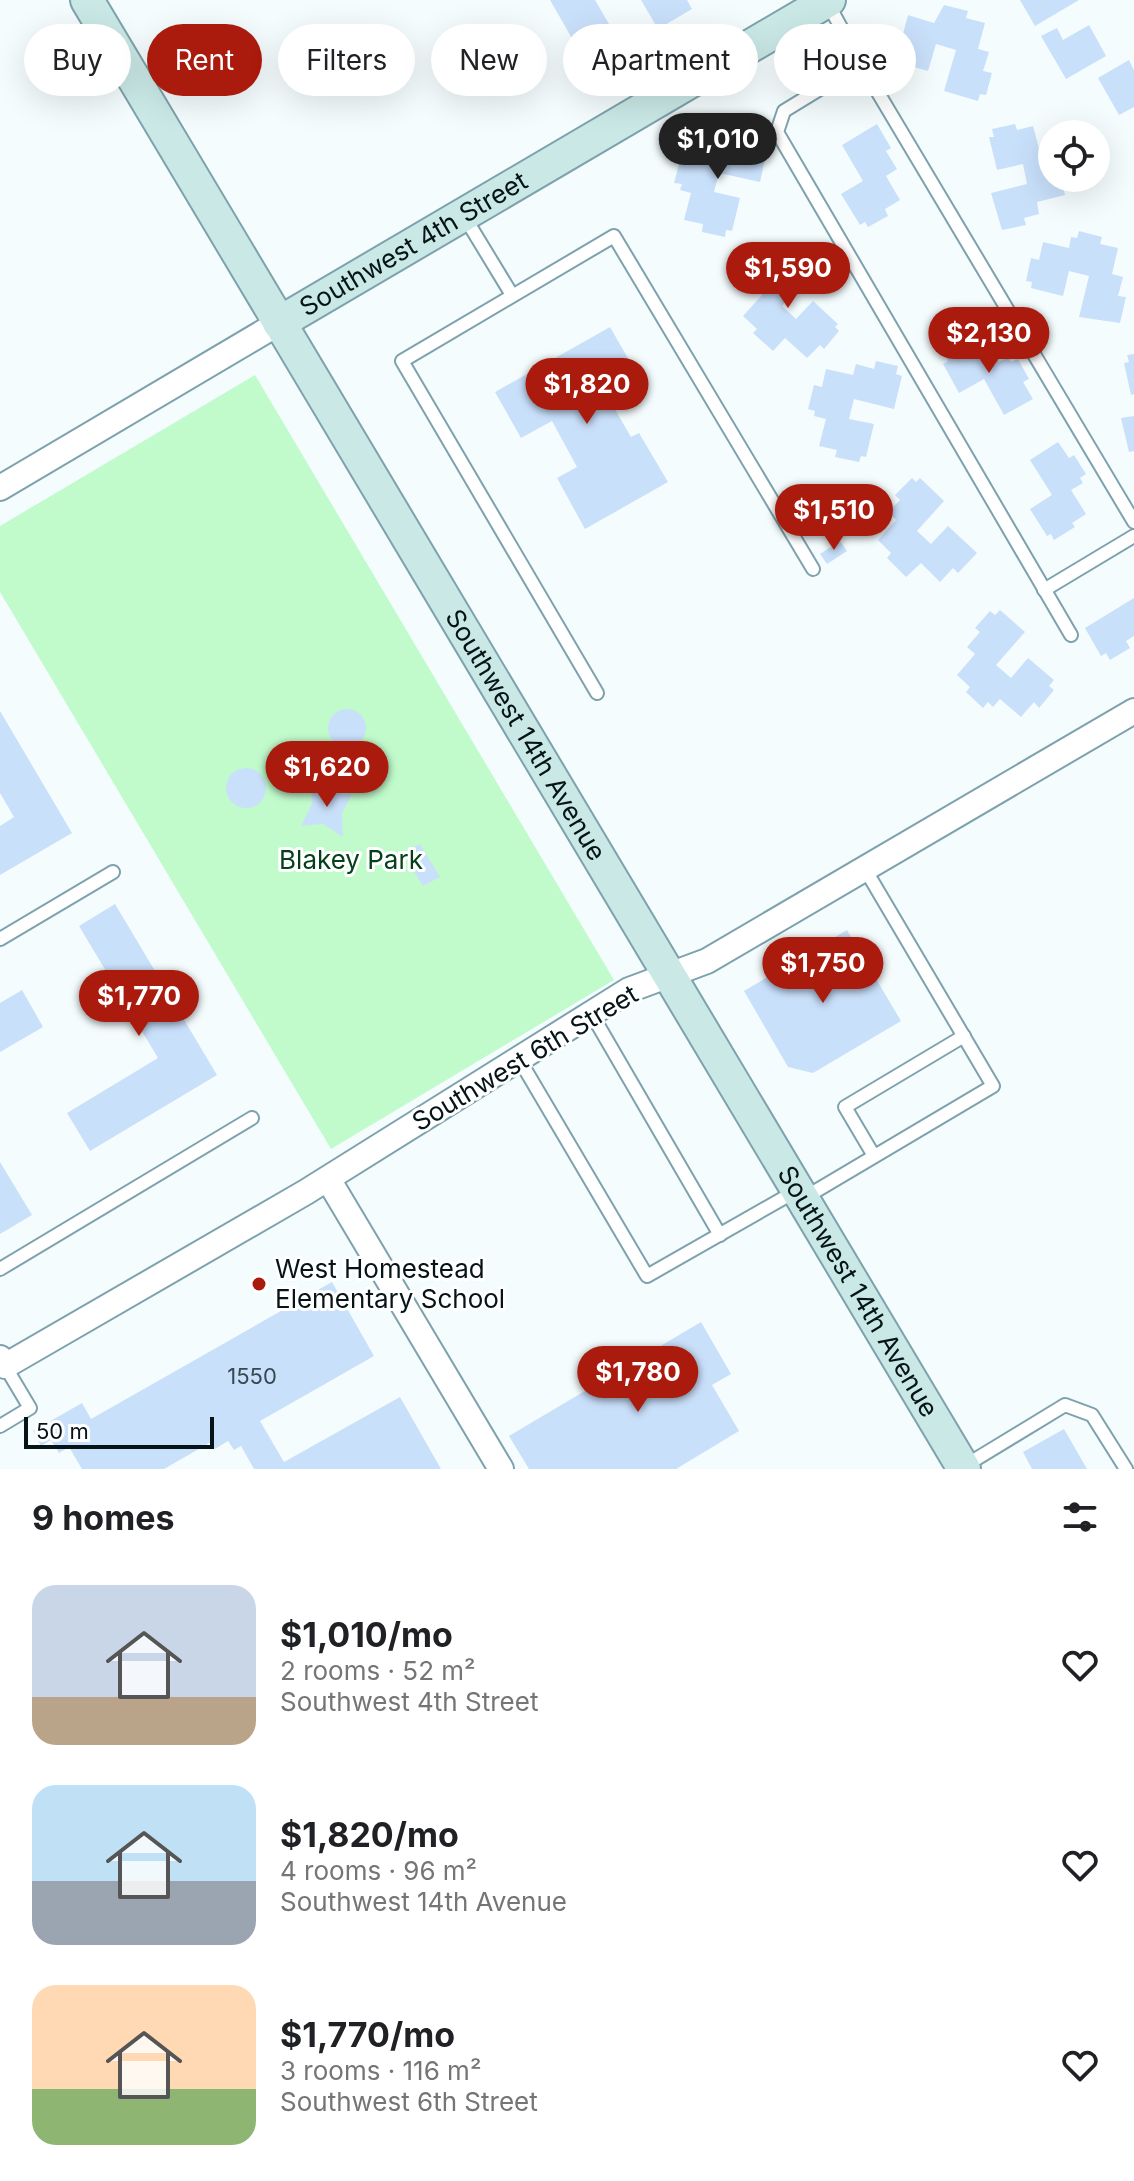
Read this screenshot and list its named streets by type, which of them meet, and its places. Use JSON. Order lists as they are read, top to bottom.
{
  "streets": {
    "street": ["Southwest 4th Street", "Southwest 14th Avenue", "Southwest 6th Street"]
  },
  "crossings": [
    ["Southwest 4th Street", "Southwest 14th Avenue"],
    ["Southwest 14th Avenue", "Southwest 6th Street"]
  ],
  "parks": ["Blakey Park"],
  "places": ["West Homestead Elementary School"],
  "house_numbers": ["1550"],
  "scale_bar": "50 m",
  "page": {
    "chip": [
      "Buy",
      "Rent",
      "Filters",
      "New",
      "Apartment",
      "House"
    ],
    "price": [
      "$1,010",
      "$1,590",
      "$2,130",
      "$1,820",
      "$1,510",
      "$1,620",
      "$1,750",
      "$1,770",
      "$1,780"
    ],
    "scale": "50 m",
    "heading": "9 homes",
    "list": [
      {
        "name": "$1,010/mo",
        "note": "2 rooms · 52 m² · Southwest 4th Street"
      },
      {
        "name": "$1,820/mo",
        "note": "4 rooms · 96 m² · Southwest 14th Avenue"
      },
      {
        "name": "$1,770/mo",
        "note": "3 rooms · 116 m² · Southwest 6th Street"
      }
    ]
  }
}
